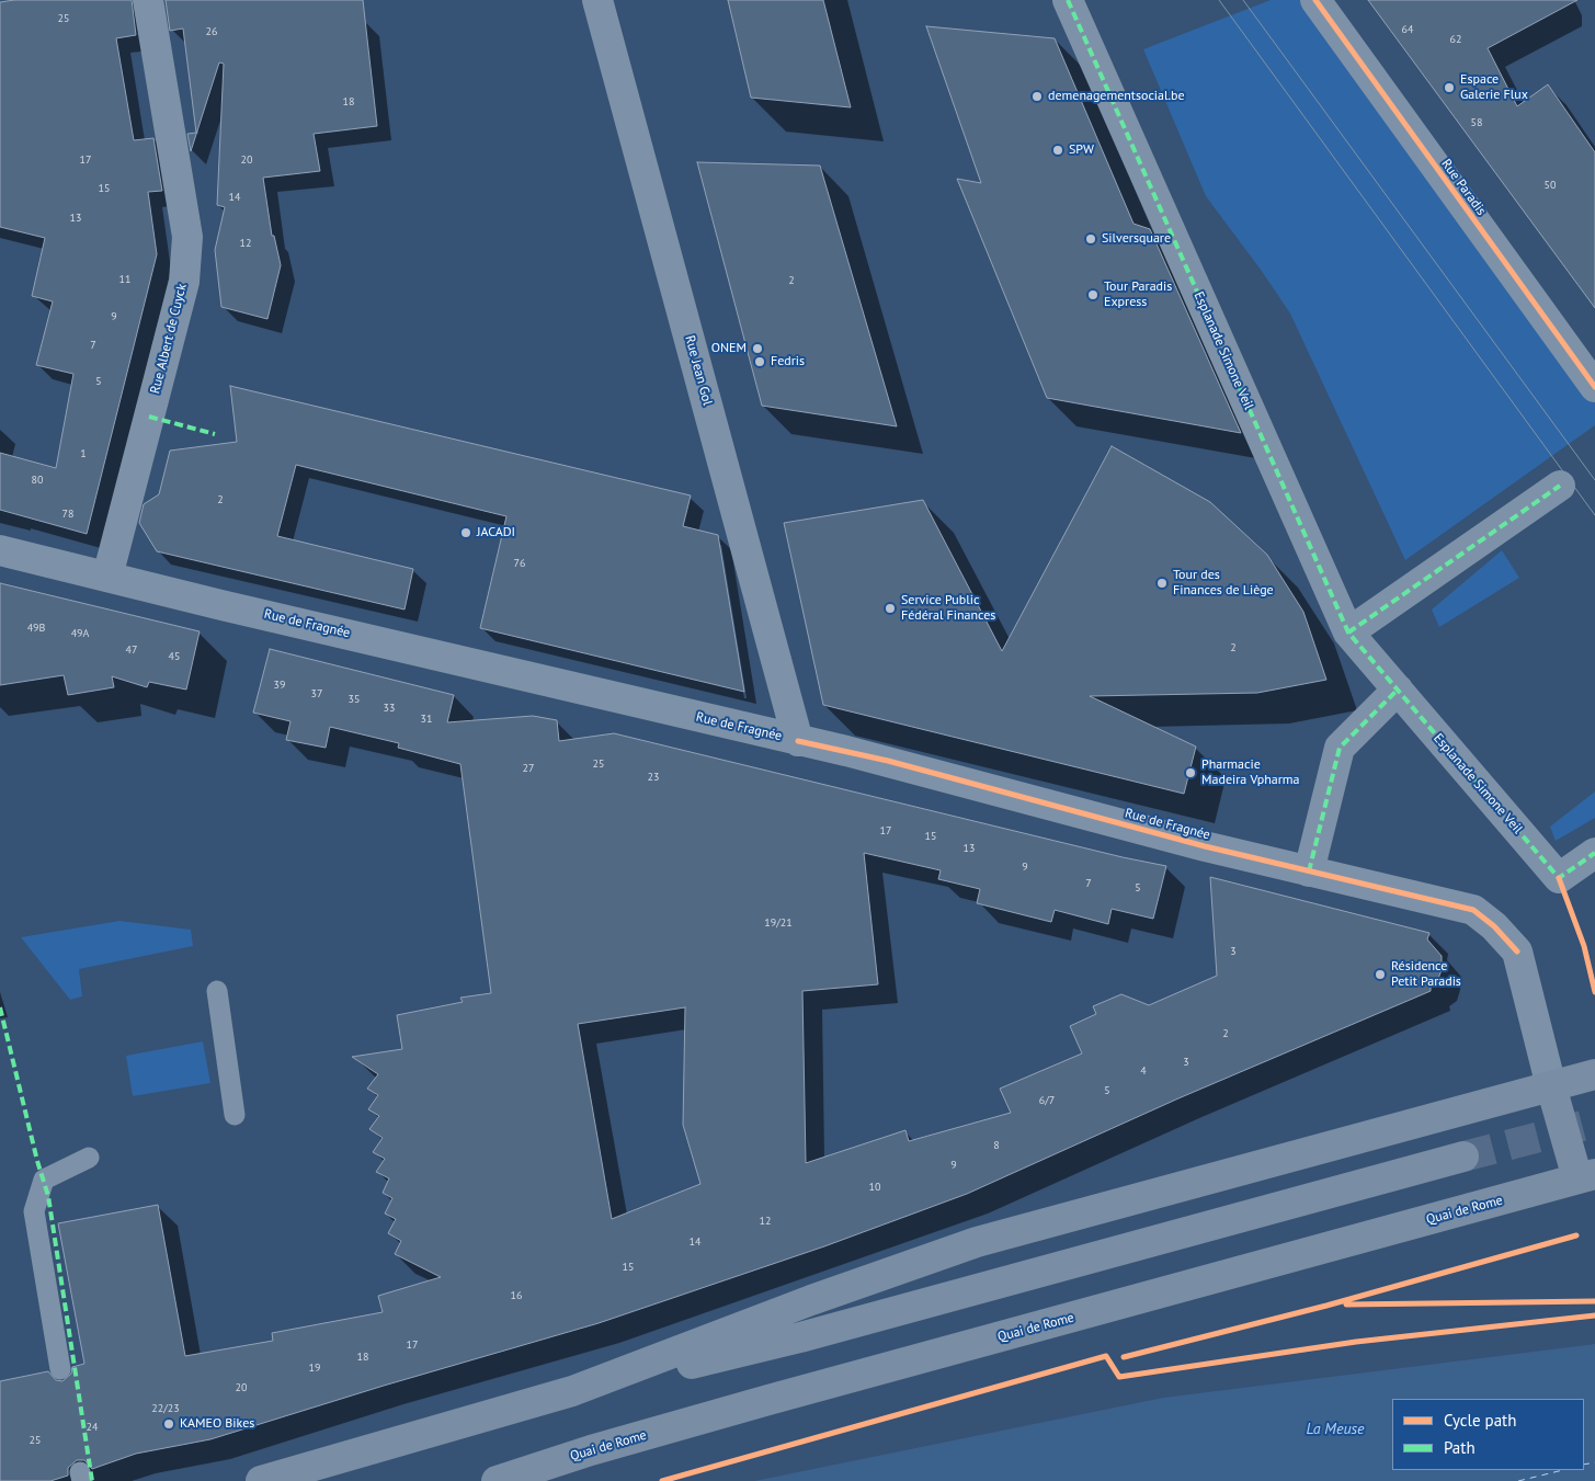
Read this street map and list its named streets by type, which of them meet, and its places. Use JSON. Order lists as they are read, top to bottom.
{
  "streets": {
    "main road": ["Quai de Rome"],
    "street": [
      "Rue Paradis",
      "Rue Albert de Cuyck",
      "Esplanade Simone Veil",
      "Rue Jean Gol",
      "Rue de Fragnée"
    ]
  },
  "crossings": [
    ["Rue Albert de Cuyck", "Rue de Fragnée"],
    ["Rue Jean Gol", "Rue de Fragnée"]
  ],
  "water": ["La Meuse"],
  "places": [
    "Espace Galerie Flux",
    "demenagementsocial.be",
    "SPW",
    "Silversquare",
    "Tour Paradis Express",
    "ONEM",
    "Fedris",
    "JACADI",
    "Tour des Finances de Liège",
    "Service Public Fédéral Finances",
    "Pharmacie Madeira Vpharma",
    "Résidence Petit Paradis",
    "KAMEO Bikes"
  ],
  "house_numbers": [
    "25",
    "64",
    "26",
    "62",
    "18",
    "58",
    "17",
    "20",
    "50",
    "15",
    "14",
    "13",
    "12",
    "11",
    "2",
    "9",
    "7",
    "5",
    "1",
    "80",
    "2",
    "78",
    "76",
    "49B",
    "49A",
    "2",
    "47",
    "45",
    "39",
    "37",
    "35",
    "33",
    "31",
    "25",
    "27",
    "23",
    "17",
    "15",
    "13",
    "9",
    "7",
    "5",
    "19/21",
    "3",
    "2",
    "3",
    "4",
    "5",
    "6/7",
    "8",
    "9",
    "10",
    "12",
    "14",
    "15",
    "16",
    "17",
    "18",
    "19",
    "20",
    "22/23",
    "24",
    "25"
  ],
  "legend": ["Cycle path", "Path"]
}
